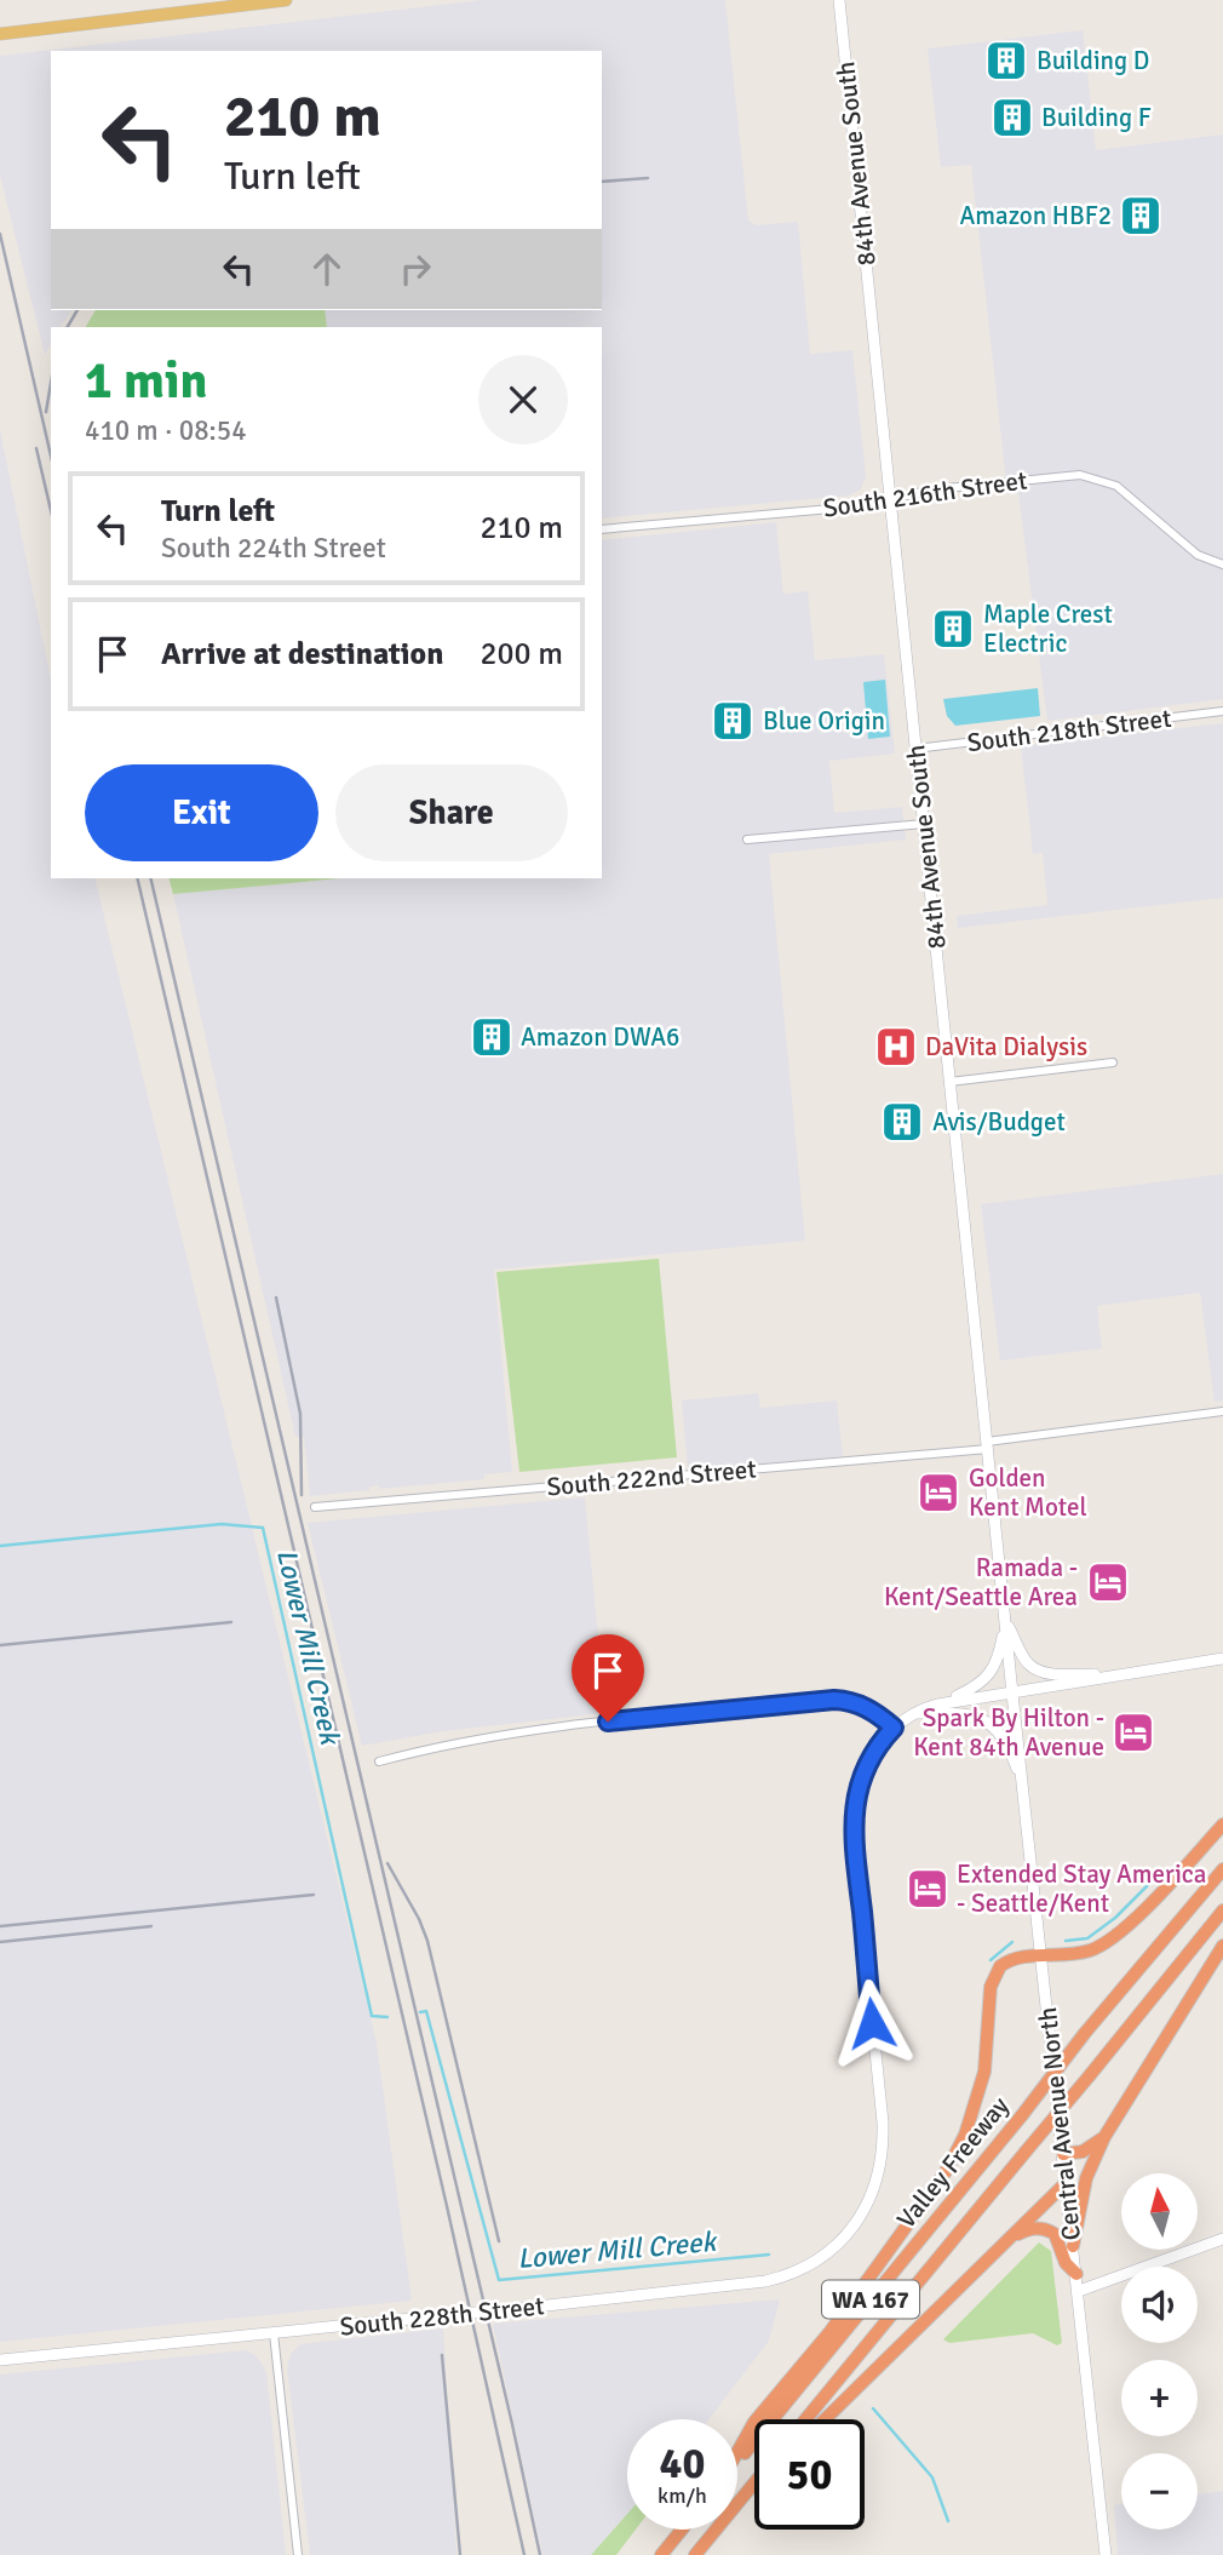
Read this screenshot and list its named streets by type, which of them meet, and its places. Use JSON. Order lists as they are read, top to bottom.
{
  "streets": {
    "highway": ["Valley Freeway", "WA 167"],
    "main road": ["84th Avenue South", "Central Avenue North", "South 228th Street"],
    "street": ["South 216th Street", "South 218th Street", "South 222nd Street"]
  },
  "crossings": [
    ["84th Avenue South", "South 216th Street"],
    ["84th Avenue South", "South 218th Street"],
    ["84th Avenue South", "South 222nd Street"],
    ["84th Avenue South", "Central Avenue North"]
  ],
  "water": ["Lower Mill Creek"],
  "places": {
    "building": [
      "Building D",
      "Building F",
      "Amazon HBF2",
      "Maple Crest Electric",
      "Blue Origin",
      "Amazon DWA6",
      "Avis/Budget"
    ],
    "hospital": ["DaVita Dialysis"],
    "hotel": [
      "Golden Kent Motel",
      "Ramada - Kent/Seattle Area",
      "Spark By Hilton - Kent 84th Avenue",
      "Extended Stay America - Seattle/Kent"
    ]
  },
  "north": "top",
  "page": {
    "turn": ["210 m", "Turn left"],
    "heading": ["1 min", "410 m · 08:54"],
    "list": [
      {
        "name": "Turn left",
        "note": "South 224th Street",
        "value": "210 m"
      },
      {
        "name": "Arrive at destination",
        "value": "200 m"
      }
    ],
    "buttons": ["Exit", "Share"],
    "map_buttons": ["+", "−"],
    "speed": "40 km/h",
    "limit": "50"
  }
}
